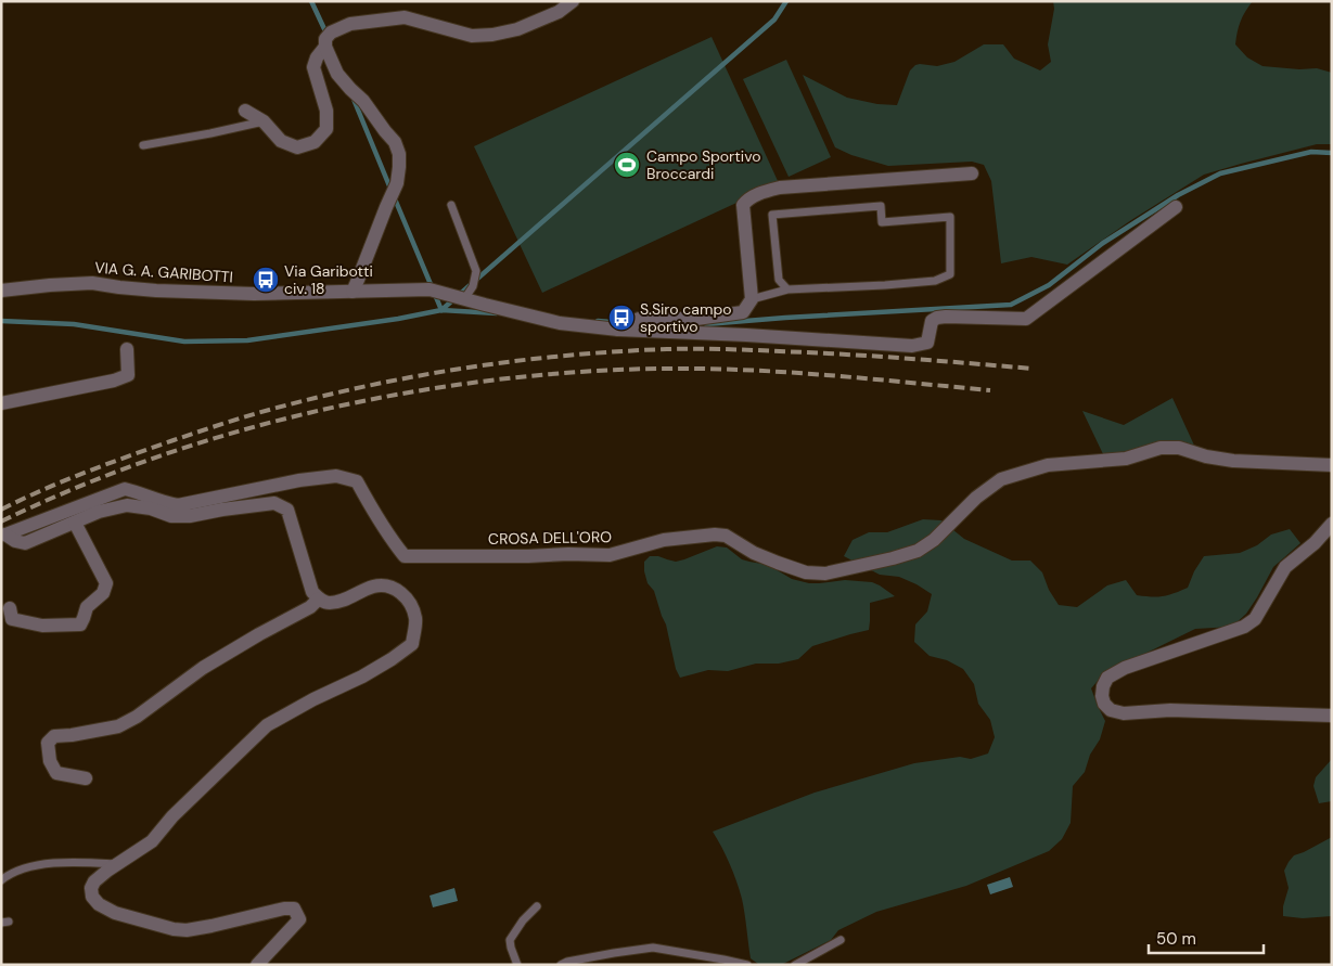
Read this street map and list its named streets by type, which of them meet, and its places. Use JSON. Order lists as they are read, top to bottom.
{
  "streets": {
    "street": ["VIA G. A. GARIBOTTI", "CROSA DELL'ORO"]
  },
  "places": {
    "sports": ["Campo Sportivo Broccardi"],
    "bus stop": ["Via Garibotti civ. 18", "S.Siro campo sportivo"]
  },
  "scale_bar": "50 m"
}
